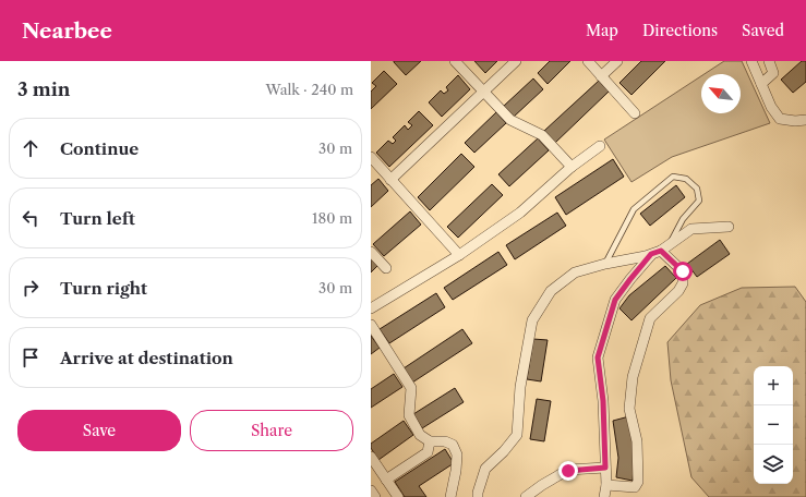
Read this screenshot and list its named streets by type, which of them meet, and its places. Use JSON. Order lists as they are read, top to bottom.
{
  "north": "top left",
  "page": {
    "header": "Nearbee",
    "nav": ["Map", "Directions", "Saved"],
    "heading": ["3 min", "Walk · 240 m"],
    "list": [
      ["Continue", "30 m"],
      ["Turn left", "180 m"],
      ["Turn right", "30 m"],
      "Arrive at destination"
    ],
    "map_buttons": ["+", "−"],
    "buttons": ["Save", "Share"]
  }
}
